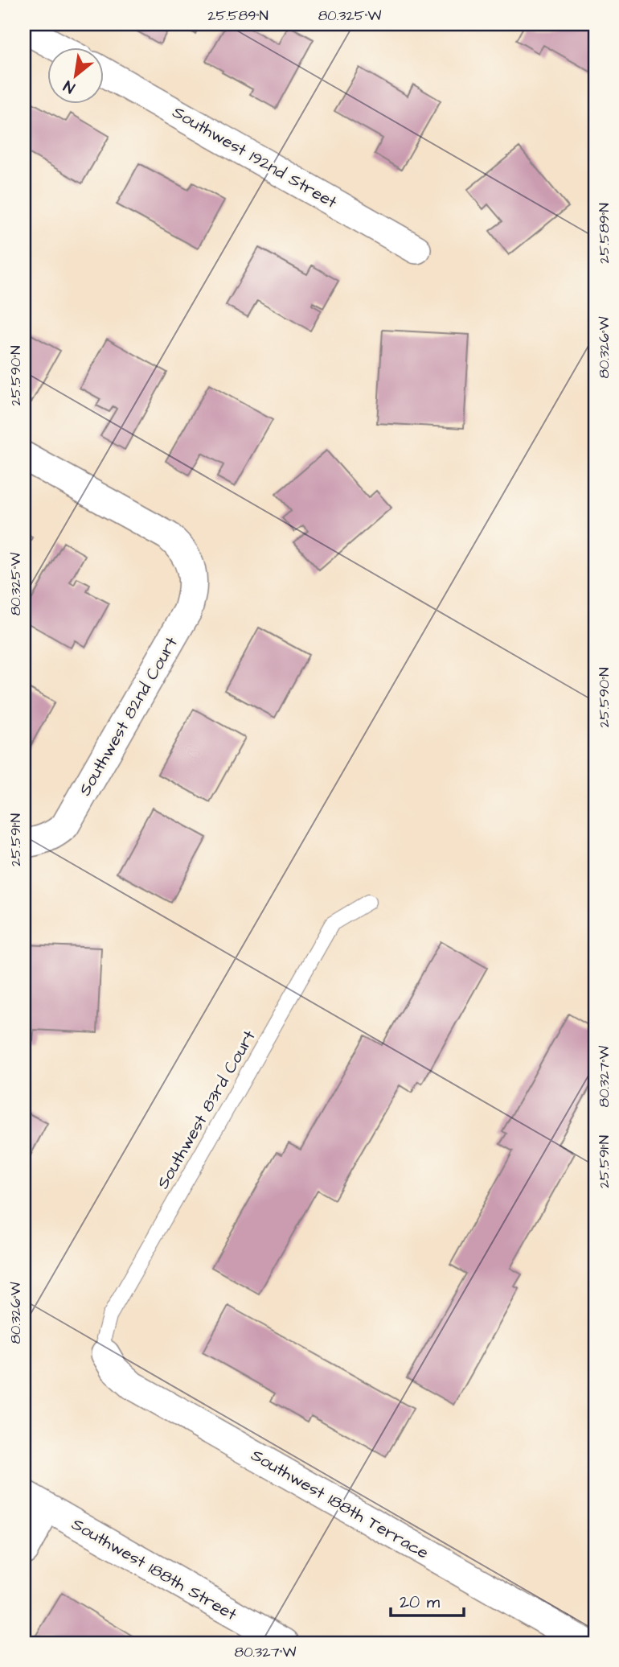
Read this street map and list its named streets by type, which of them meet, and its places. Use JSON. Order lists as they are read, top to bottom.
{
  "streets": {
    "street": [
      "Southwest 192nd Street",
      "Southwest 82nd Court",
      "Southwest 188th Terrace",
      "Southwest 188th Street"
    ],
    "lane": ["Southwest 83rd Court"]
  },
  "crossings": [
    ["Southwest 83rd Court", "Southwest 188th Terrace"]
  ],
  "scale_bar": "20 m",
  "north": "bottom left",
  "coordinates": [
    "25.589°N",
    "80.325°W",
    "80.326°W",
    "25.590°N",
    "25.591°N",
    "80.327°W"
  ]
}
